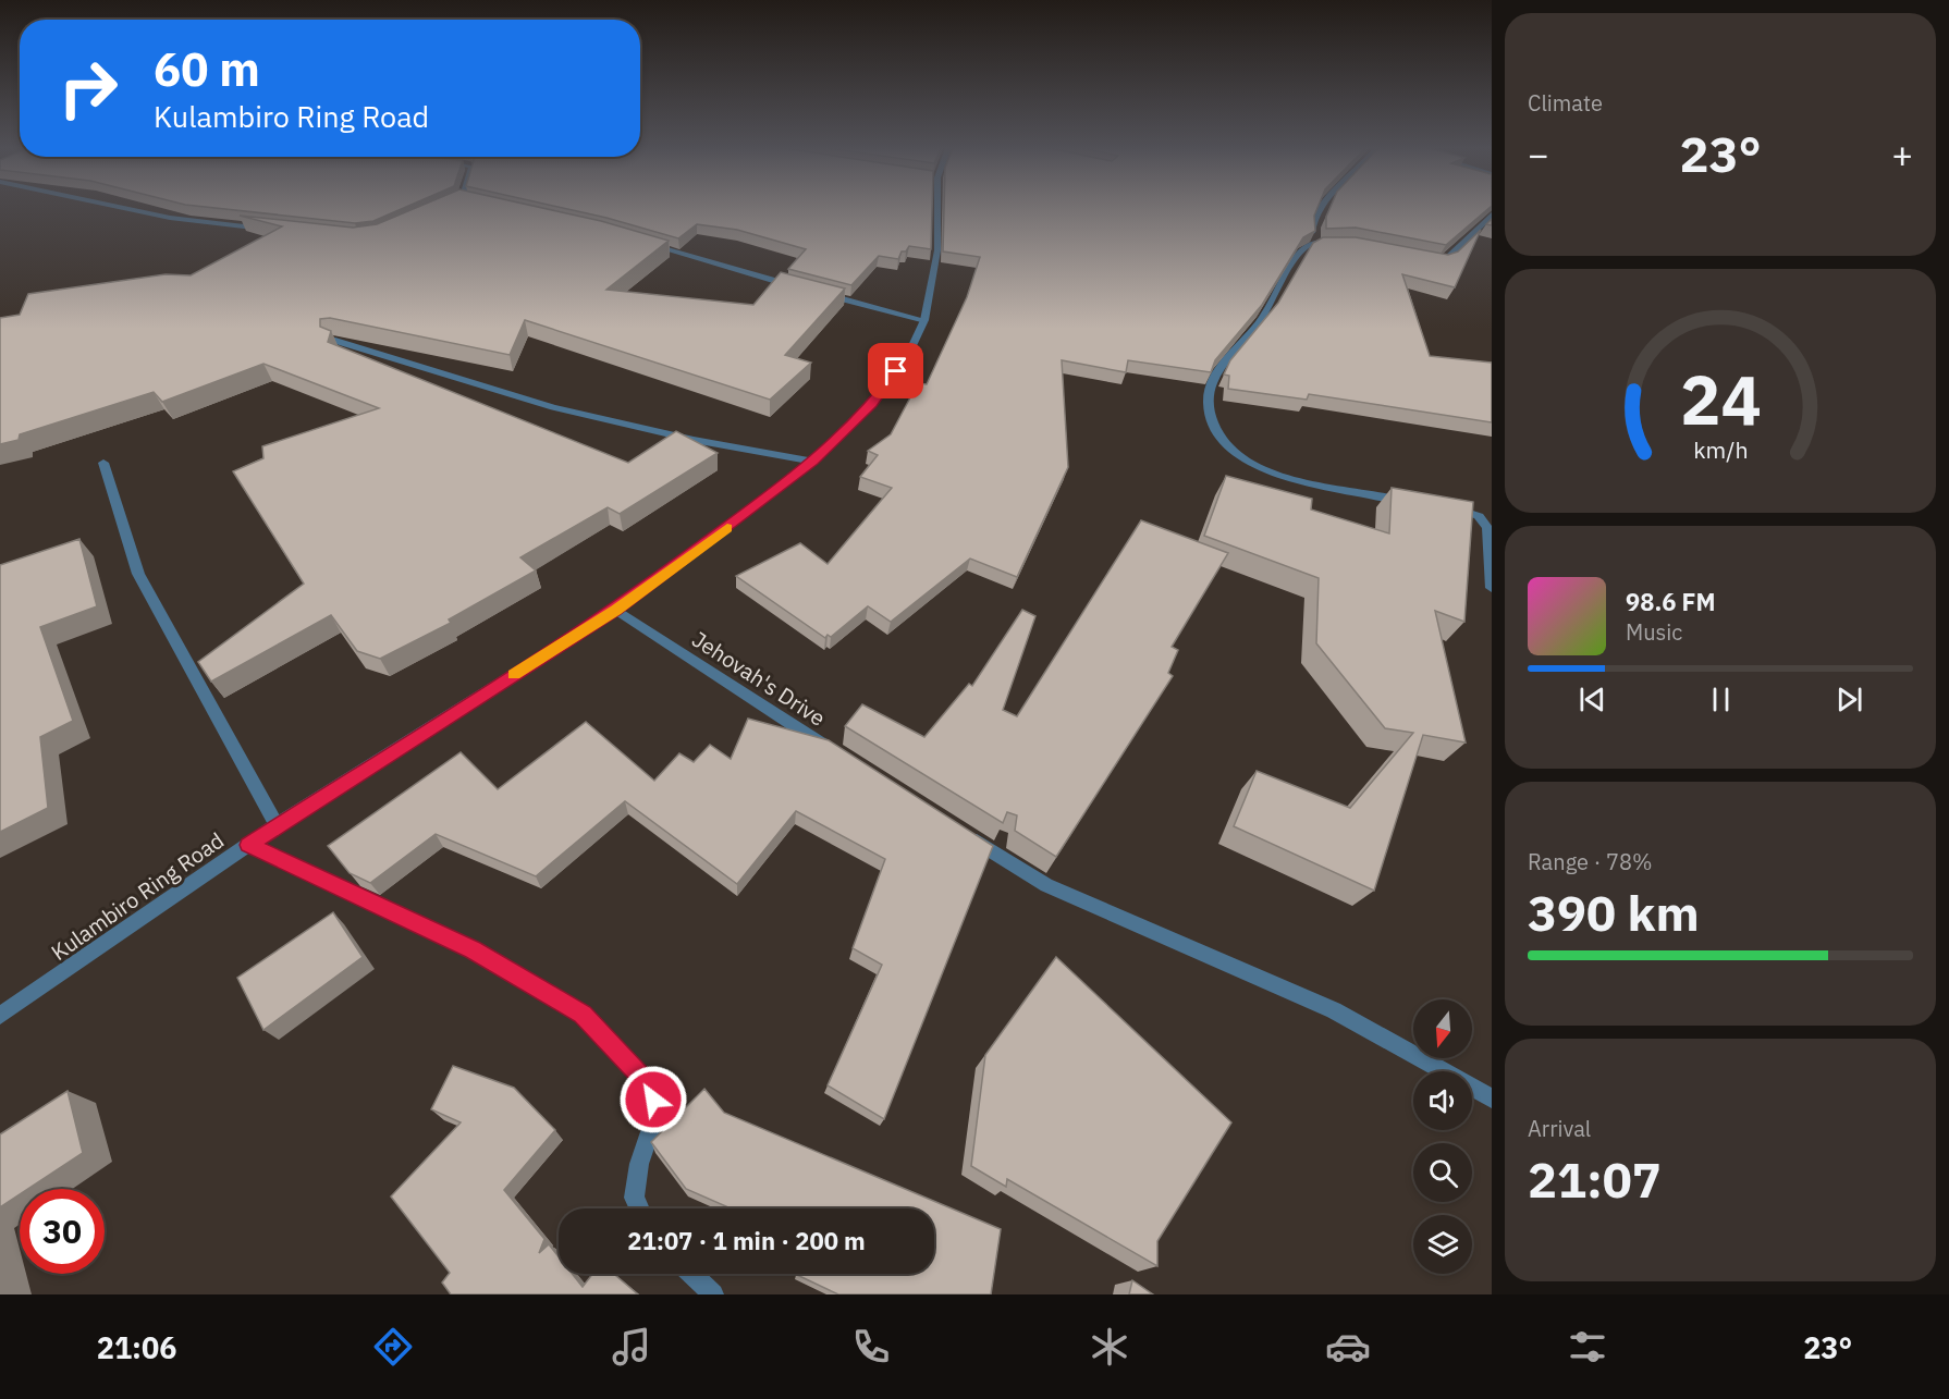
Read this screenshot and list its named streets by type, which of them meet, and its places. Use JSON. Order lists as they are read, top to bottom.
{
  "streets": {
    "street": ["Jehovah's Drive", "Kulambiro Ring Road"]
  },
  "crossings": [
    ["Jehovah's Drive", "Kulambiro Ring Road"]
  ],
  "north": "bottom",
  "page": {
    "tile": [
      "Climate",
      ["Range · 78%", "390 km"],
      ["Arrival", "21:07"]
    ],
    "turn": ["60 m", "Kulambiro Ring Road"],
    "heat": ["−", "23°", "+"],
    "song": ["98.6 FM", "Music"],
    "limit": "30",
    "trip": "21:07 · 1 min · 200 m",
    "tabs": ["21:06", "23°"],
    "gauge": ["24", "km/h"]
  }
}
